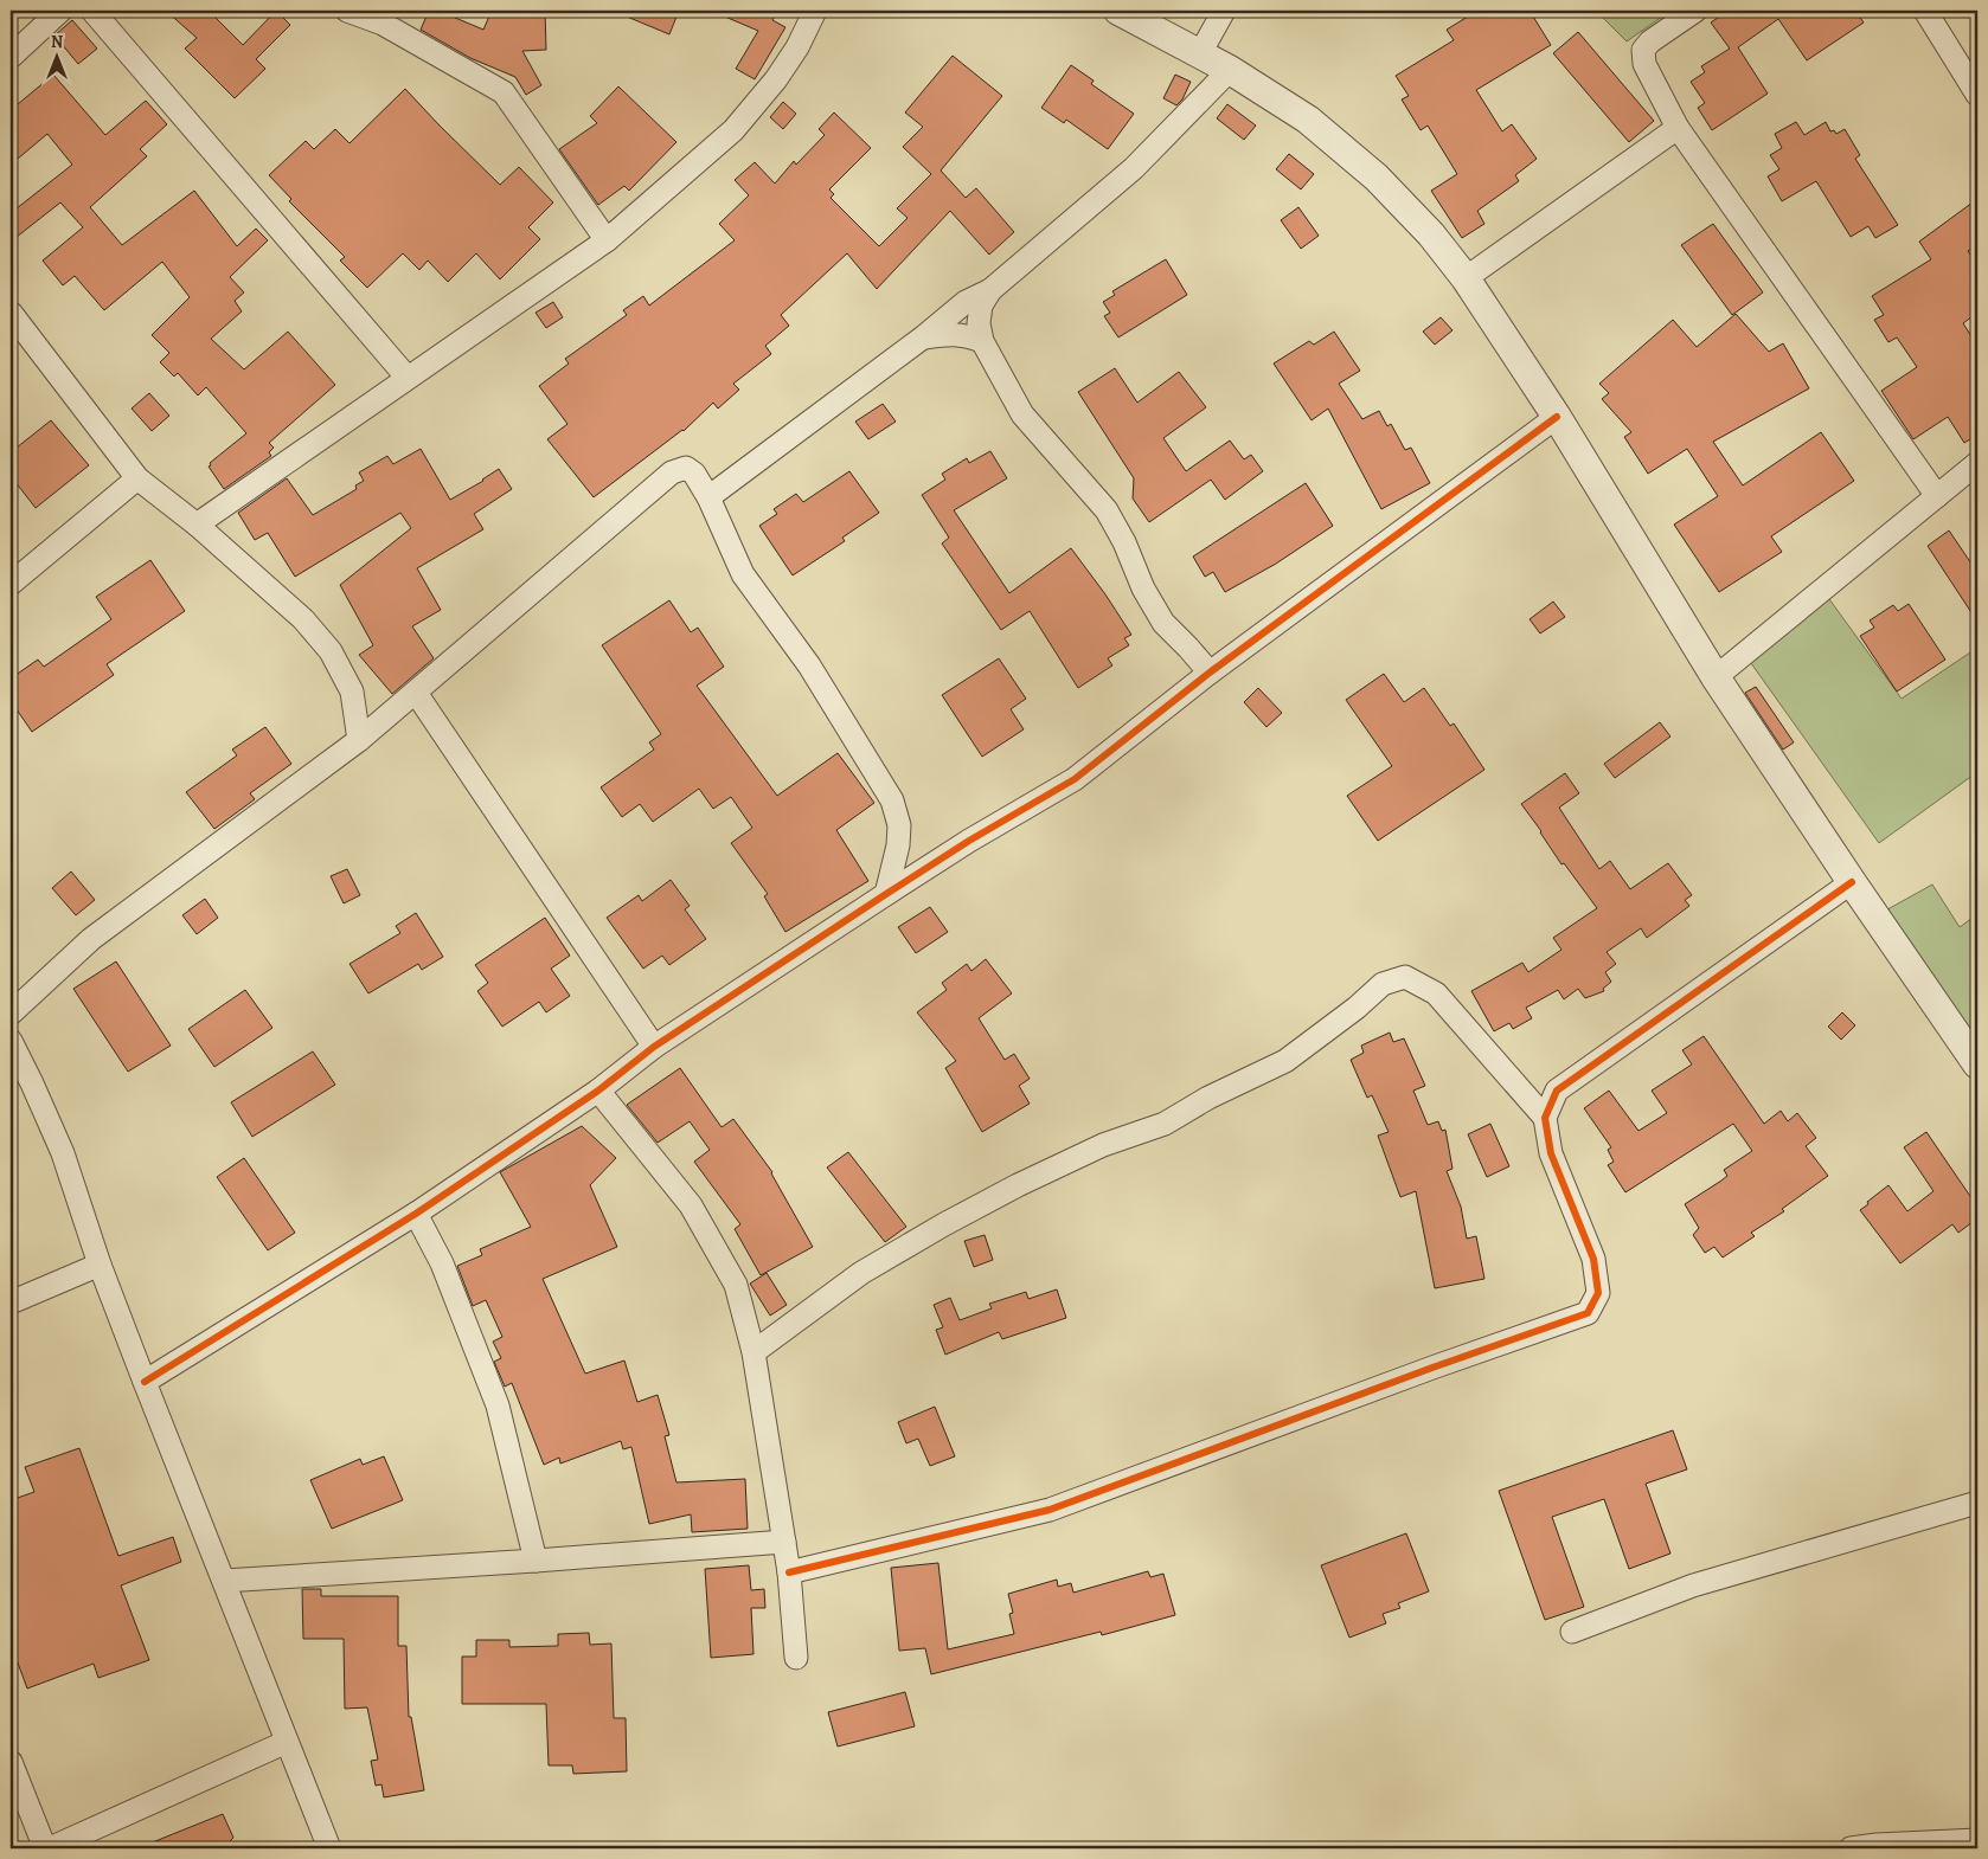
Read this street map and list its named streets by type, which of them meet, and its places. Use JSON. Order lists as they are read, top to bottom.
{
  "north": "top"
}
